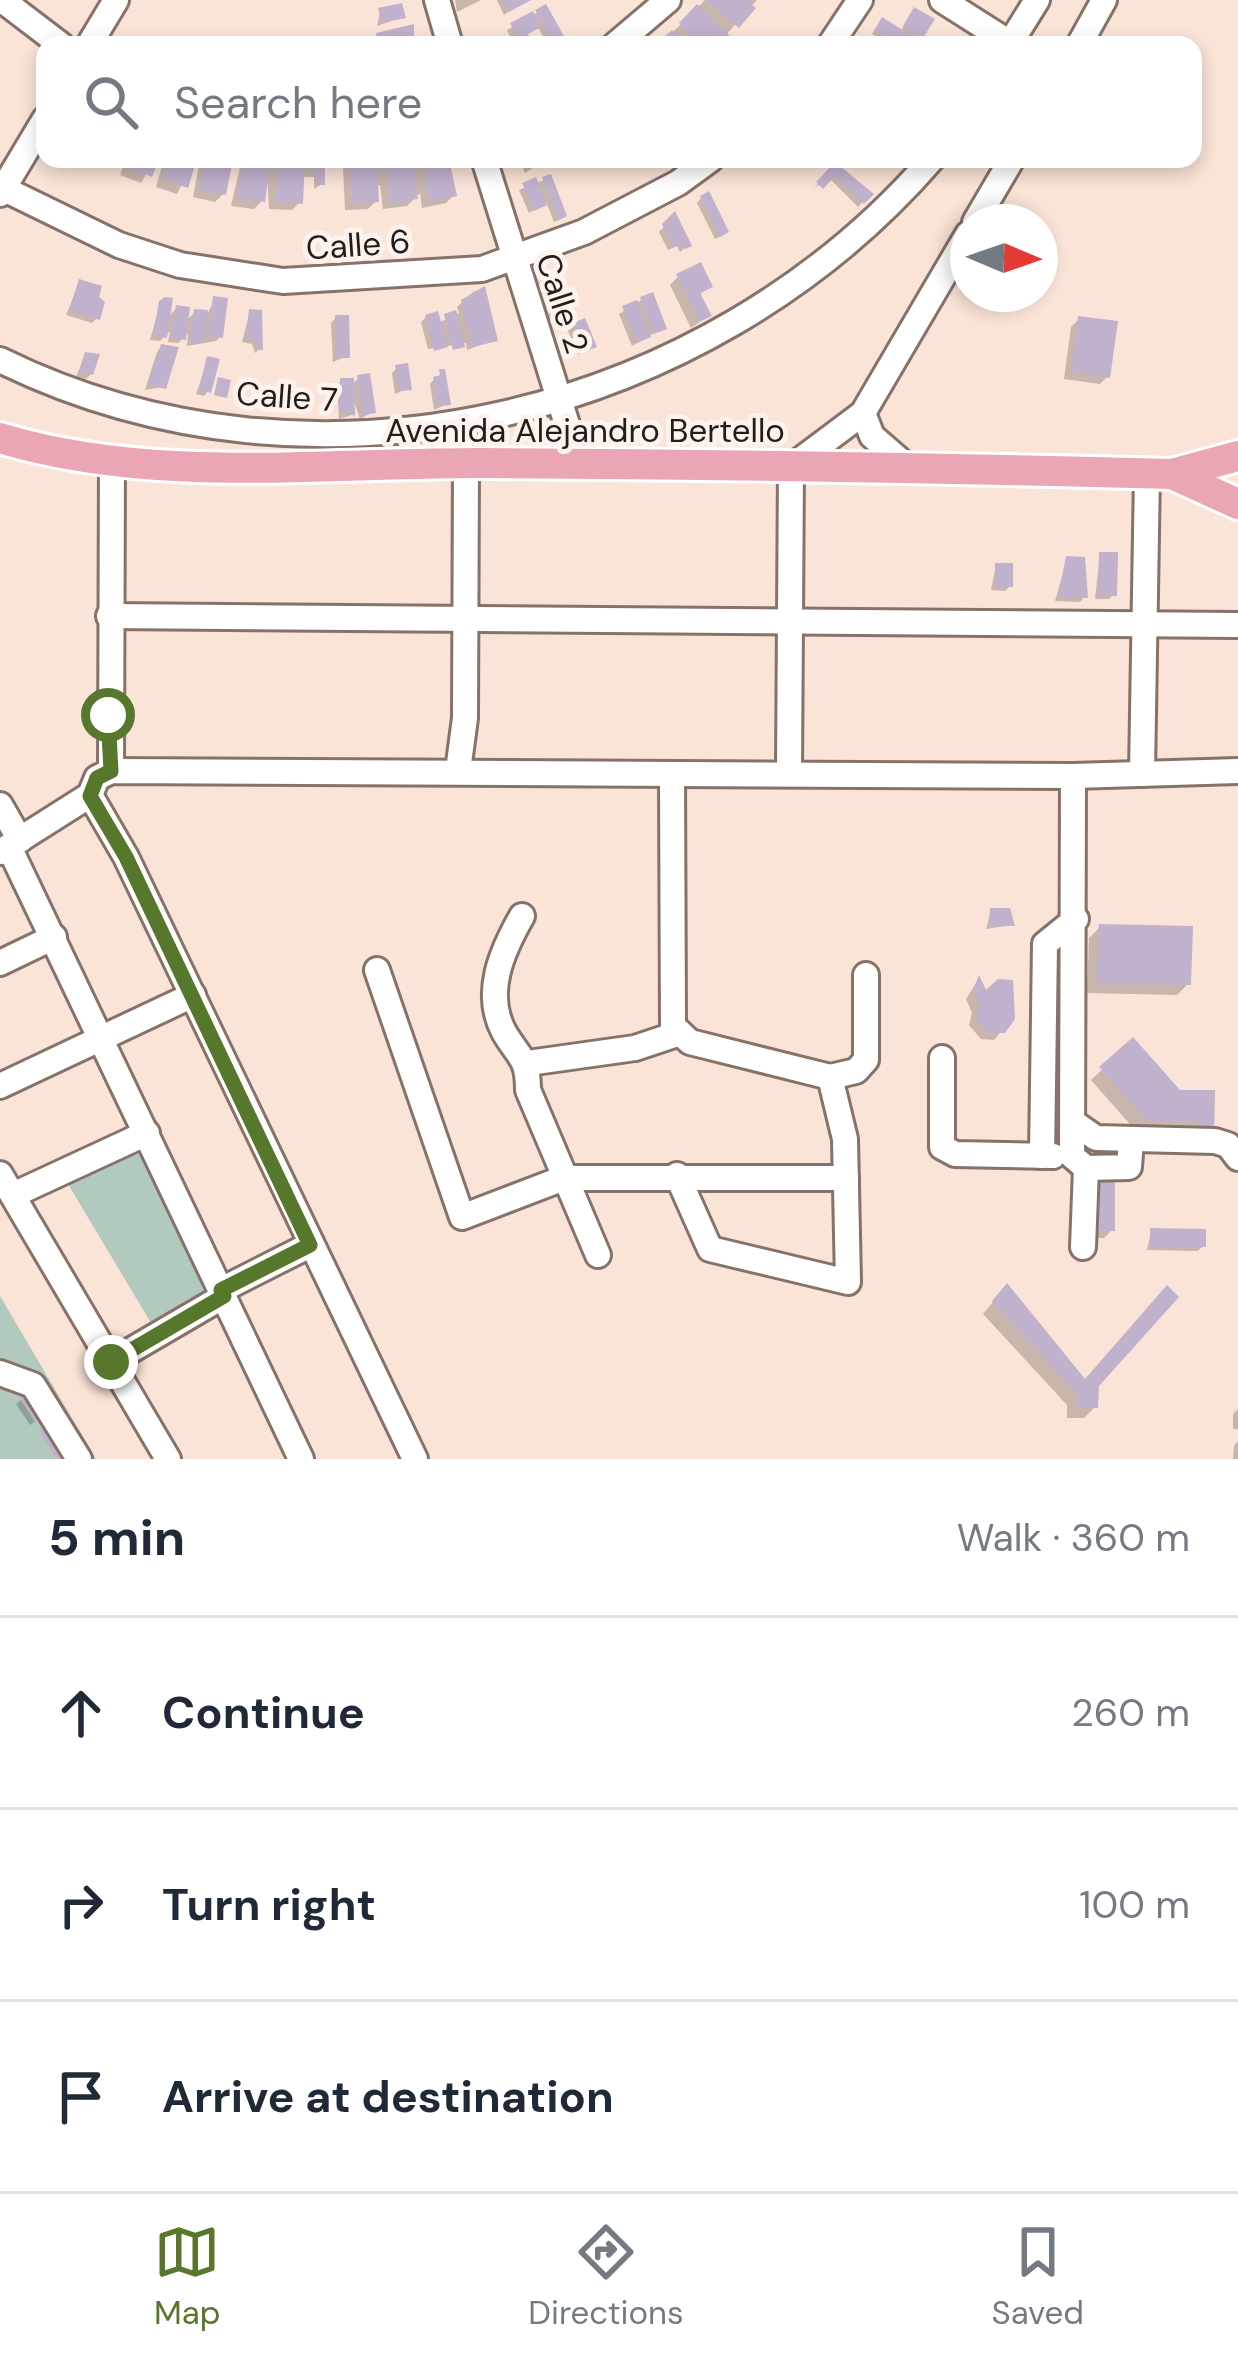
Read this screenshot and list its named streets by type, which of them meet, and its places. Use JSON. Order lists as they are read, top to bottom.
{
  "streets": {
    "main road": ["Avenida Alejandro Bertello"],
    "street": ["Calle 6", "Calle 2", "Calle 7"]
  },
  "crossings": [
    ["Calle 6", "Calle 2"],
    ["Calle 2", "Calle 7"],
    ["Calle 2", "Avenida Alejandro Bertello"]
  ],
  "north": "right",
  "page": {
    "search": "Search here",
    "heading": ["5 min", "Walk · 360 m"],
    "list": [
      ["Continue", "260 m"],
      ["Turn right", "100 m"],
      "Arrive at destination"
    ],
    "nav": ["Map", "Directions", "Saved"]
  }
}
